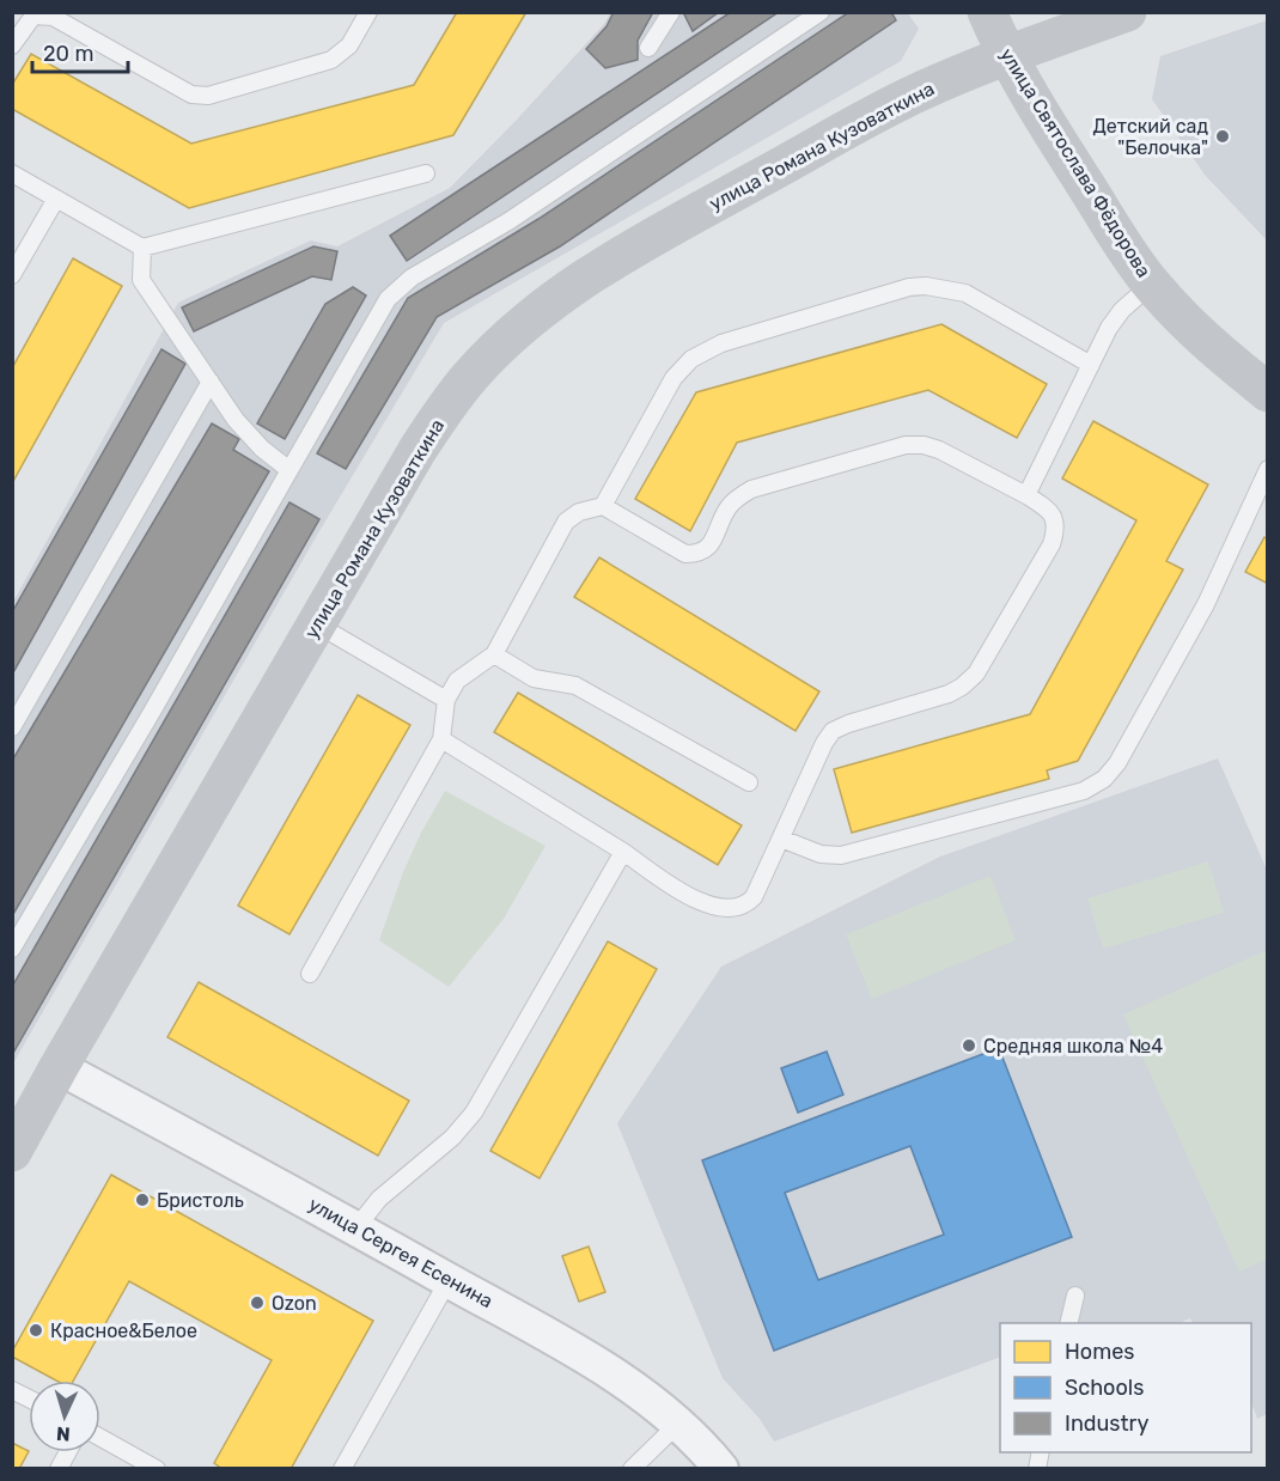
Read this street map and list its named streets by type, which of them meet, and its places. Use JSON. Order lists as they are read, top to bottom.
{
  "streets": {
    "street": ["улица Романа Кузоваткина", "улица Святослава Фёдорова", "улица Сергея Есенина"]
  },
  "crossings": [
    ["улица Романа Кузоваткина", "улица Святослава Фёдорова"],
    ["улица Романа Кузоваткина", "улица Сергея Есенина"]
  ],
  "places": [
    "Детский сад \"Белочка\"",
    "Средняя школа №4",
    "Бристоль",
    "Ozon",
    "Красное&Белое"
  ],
  "legend": ["Homes", "Schools", "Industry"],
  "scale_bar": "20 m",
  "north": "bottom"
}
